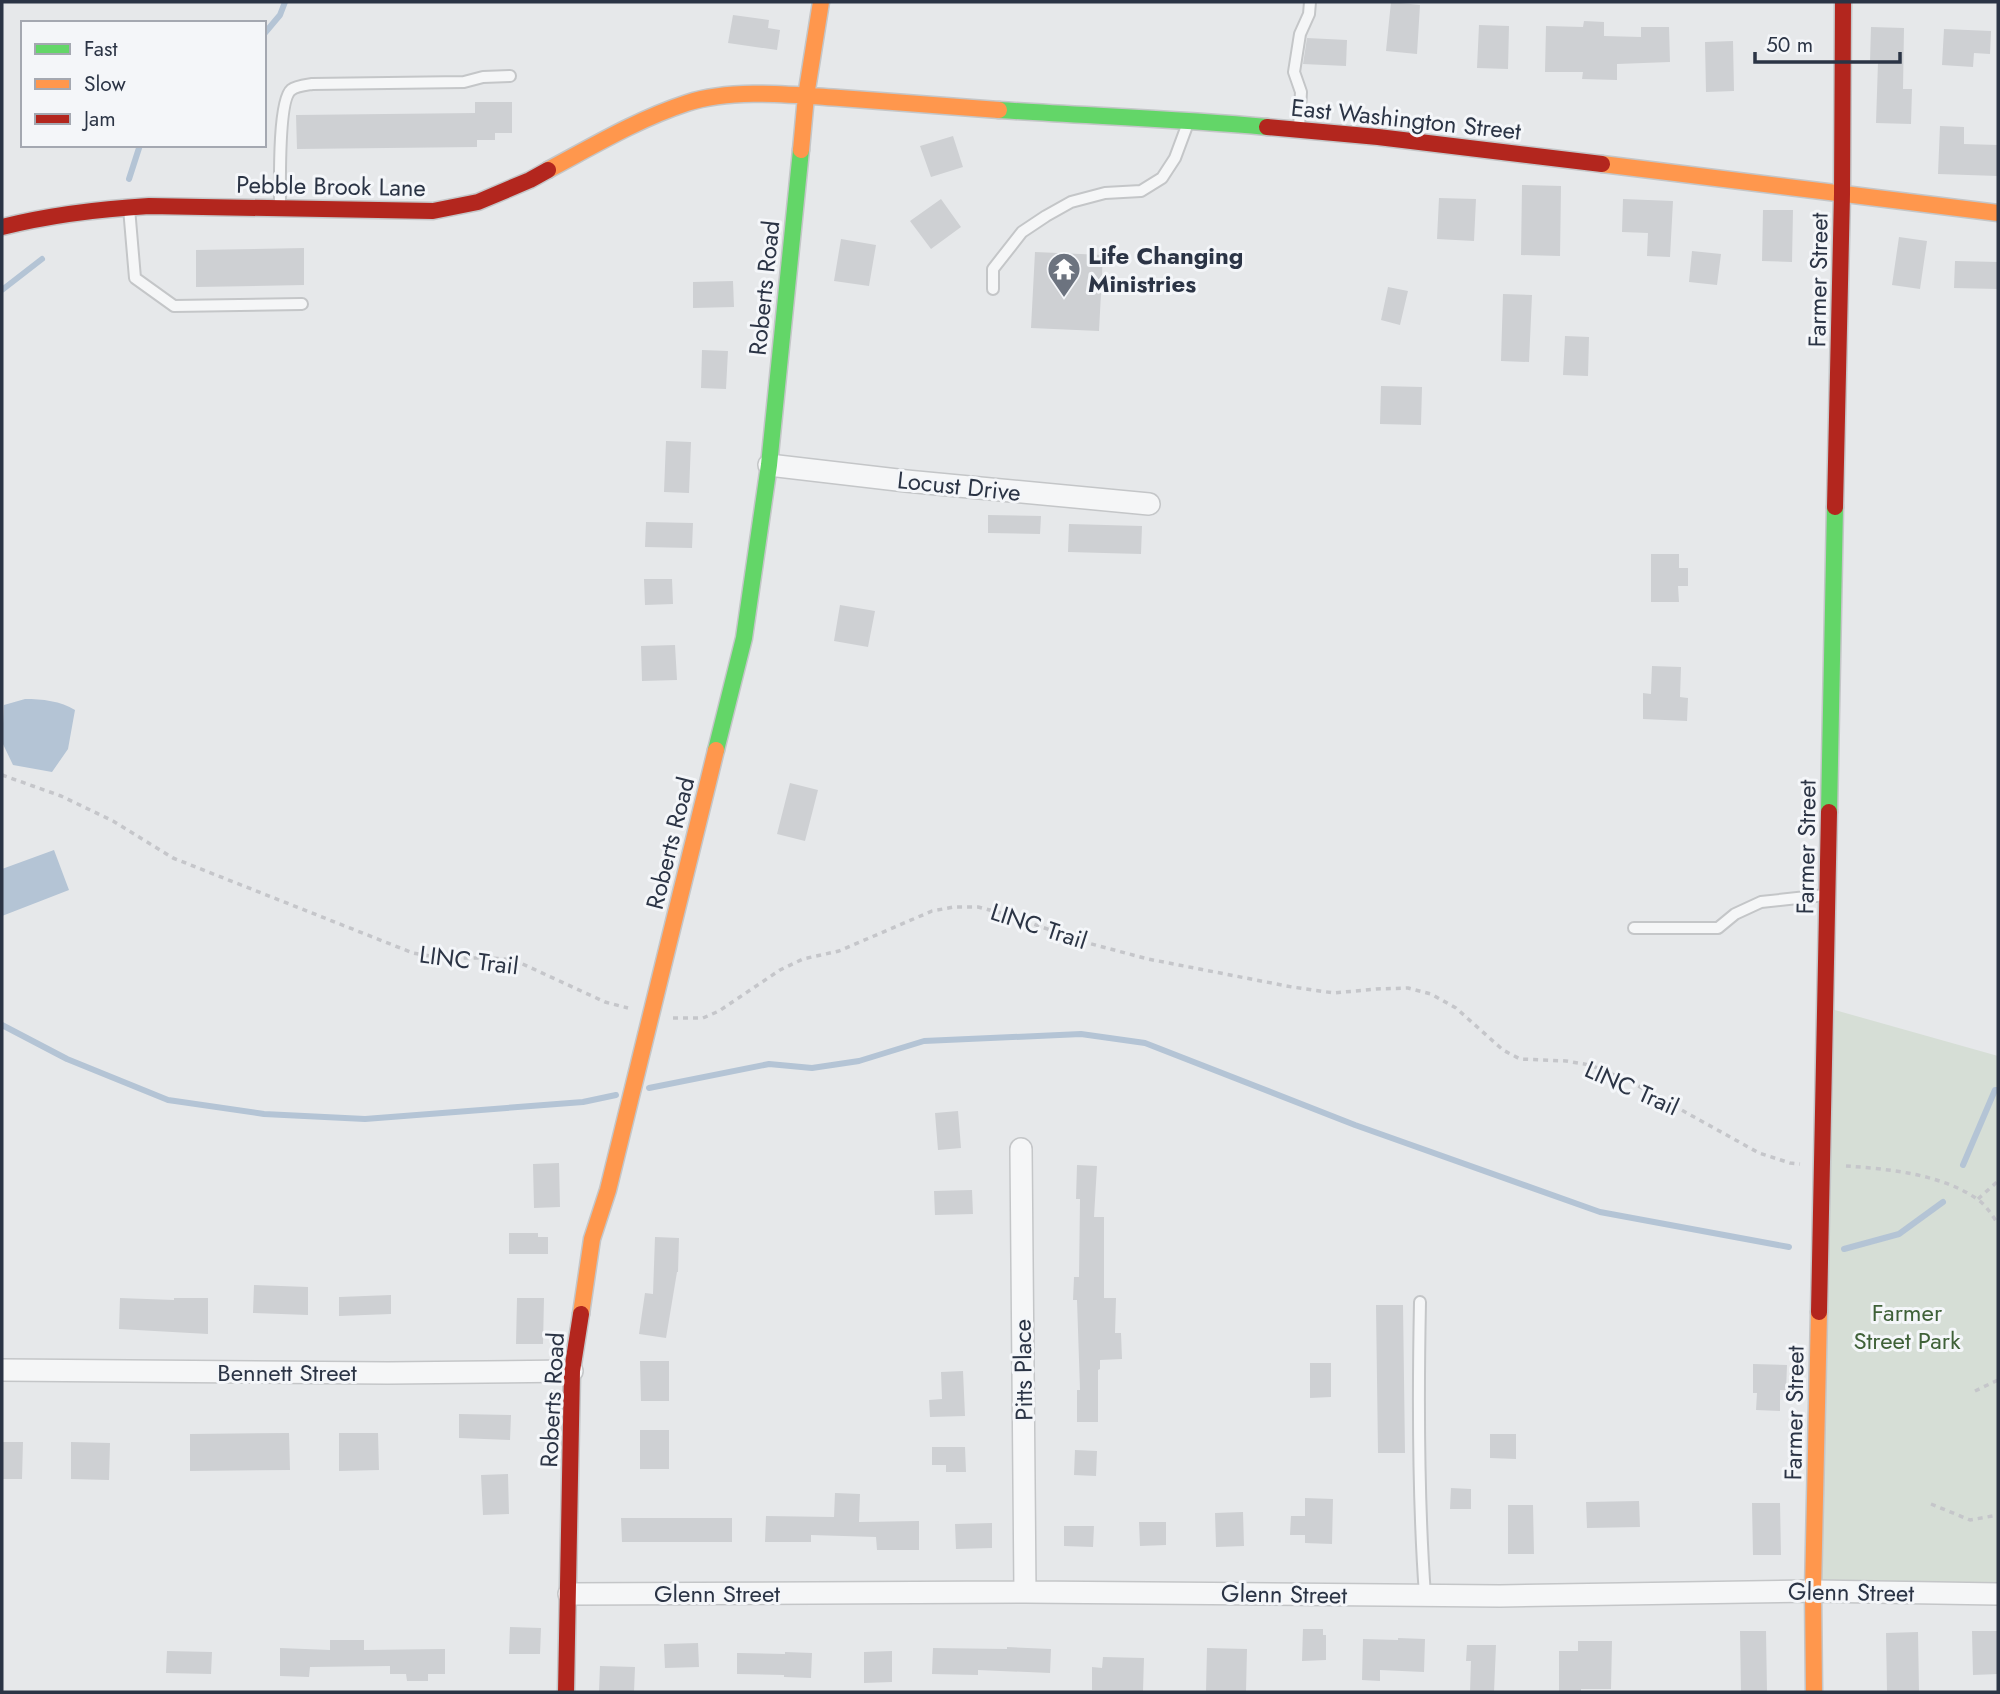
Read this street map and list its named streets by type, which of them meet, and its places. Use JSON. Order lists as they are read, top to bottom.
{
  "streets": {
    "street": [
      "East Washington Street",
      "Pebble Brook Lane",
      "Farmer Street",
      "Roberts Road",
      "Locust Drive",
      "Pitts Place",
      "Bennett Street",
      "Glenn Street"
    ],
    "path": ["LINC Trail"]
  },
  "crossings": [
    ["East Washington Street", "Pebble Brook Lane"],
    ["East Washington Street", "Farmer Street"],
    ["East Washington Street", "Roberts Road"],
    ["Pebble Brook Lane", "Roberts Road"],
    ["Farmer Street", "LINC Trail"],
    ["Farmer Street", "Glenn Street"],
    ["Roberts Road", "Locust Drive"],
    ["Roberts Road", "LINC Trail"],
    ["Roberts Road", "Bennett Street"],
    ["Roberts Road", "Glenn Street"],
    ["Pitts Place", "Glenn Street"]
  ],
  "parks": ["Farmer Street Park"],
  "places": {
    "temple": ["Life Changing Ministries"]
  },
  "legend": ["Fast", "Slow", "Jam"],
  "scale_bar": "50 m"
}
